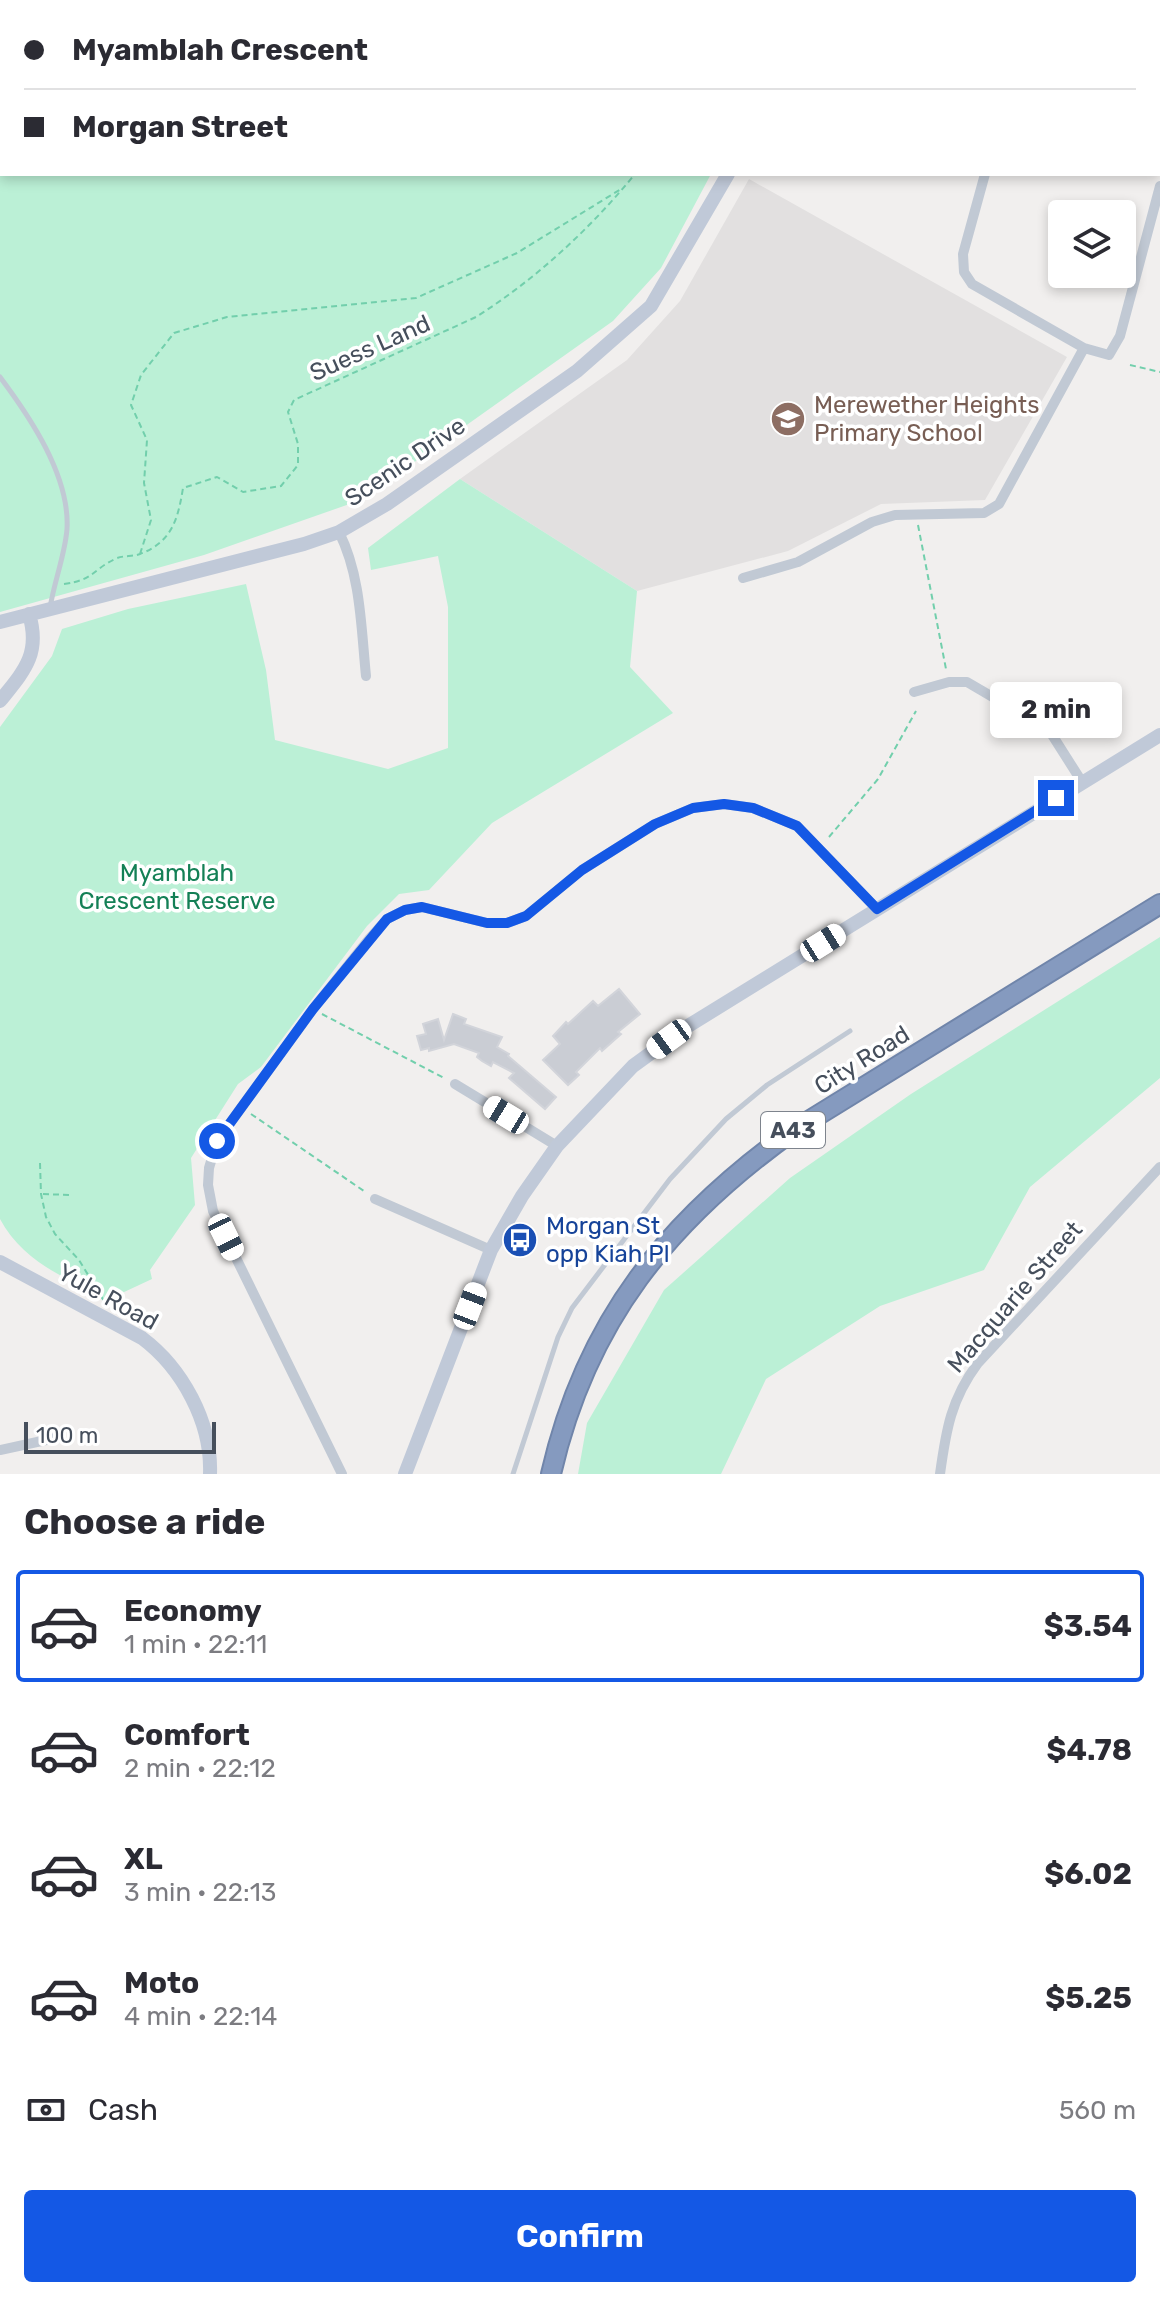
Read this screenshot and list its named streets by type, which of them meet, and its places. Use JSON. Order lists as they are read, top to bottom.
{
  "streets": {
    "highway": ["City Road", "A43"],
    "street": ["Scenic Drive", "Yule Road", "Macquarie Street"],
    "path": ["Suess Land"]
  },
  "parks": ["Myamblah Crescent Reserve"],
  "places": {
    "school or university": ["Merewether Heights Primary School"],
    "bus stop": ["Morgan St opp Kiah Pl"]
  },
  "scale_bar": "100 m",
  "page": {
    "banner": ["Myamblah Crescent", "Morgan Street"],
    "bubble": "2 min",
    "scale": "100 m",
    "heading": "Choose a ride",
    "list": [
      {
        "name": "Economy",
        "note": "1 min · 22:11",
        "value": "$3.54"
      },
      {
        "name": "Comfort",
        "note": "2 min · 22:12",
        "value": "$4.78"
      },
      {
        "name": "XL",
        "note": "3 min · 22:13",
        "value": "$6.02"
      },
      {
        "name": "Moto",
        "note": "4 min · 22:14",
        "value": "$5.25"
      }
    ],
    "pay": ["Cash", "560 m"],
    "buttons": "Confirm"
  }
}
